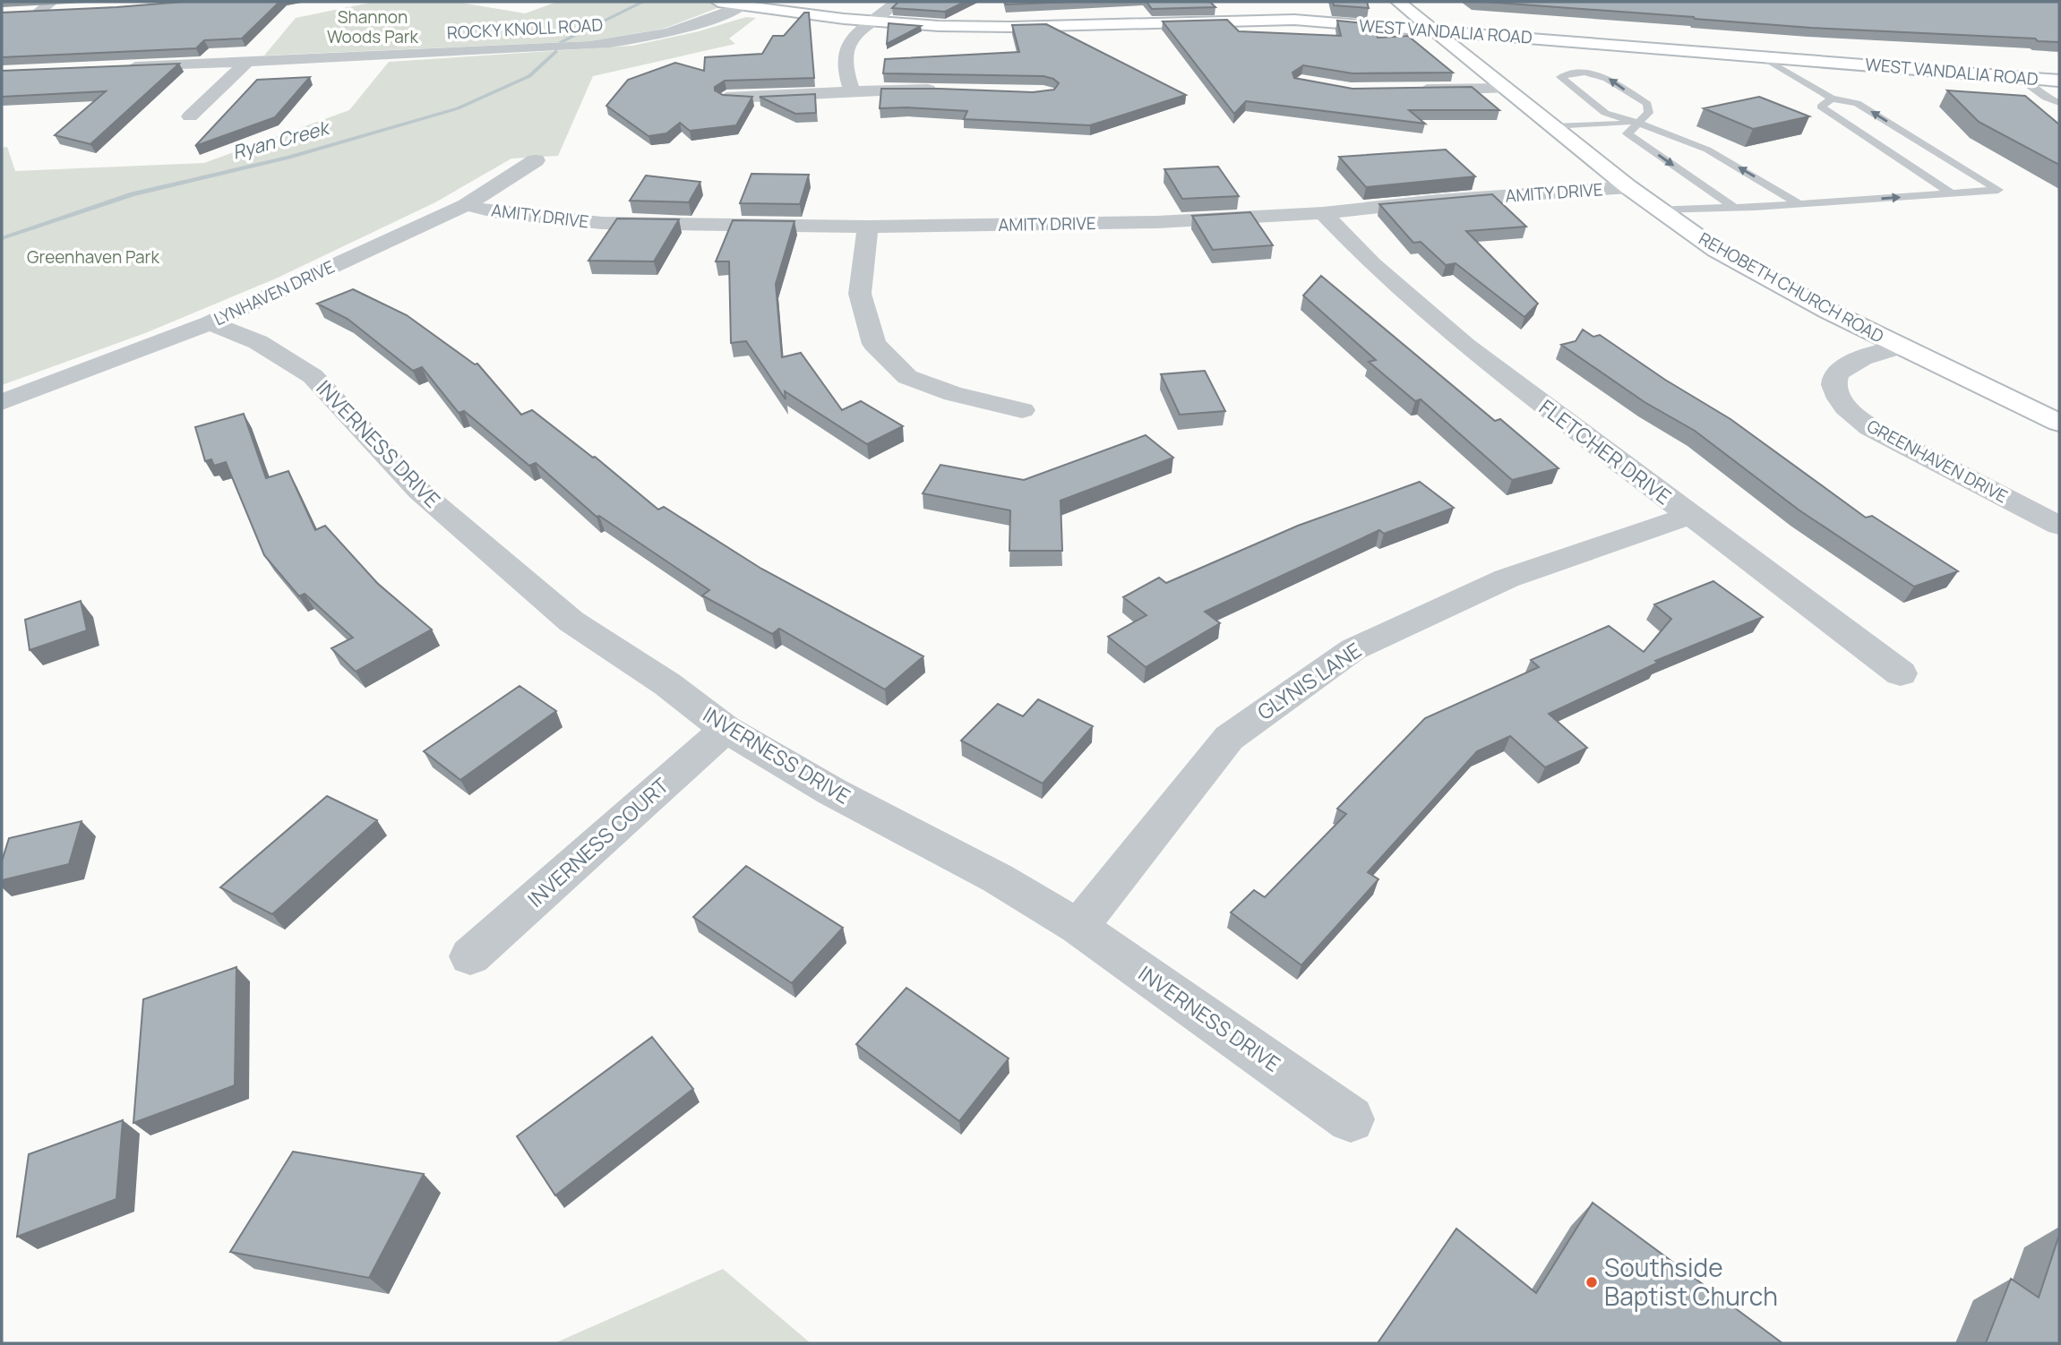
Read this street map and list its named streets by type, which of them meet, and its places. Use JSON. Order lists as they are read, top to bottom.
{
  "streets": {
    "main road": ["WEST VANDALIA ROAD", "REHOBETH CHURCH ROAD"],
    "street": [
      "ROCKY KNOLL ROAD",
      "AMITY DRIVE",
      "LYNHAVEN DRIVE",
      "INVERNESS DRIVE",
      "FLETCHER DRIVE",
      "GREENHAVEN DRIVE",
      "GLYNIS LANE",
      "INVERNESS COURT"
    ]
  },
  "crossings": [
    ["ROCKY KNOLL ROAD", "WEST VANDALIA ROAD"],
    ["WEST VANDALIA ROAD", "REHOBETH CHURCH ROAD"],
    ["AMITY DRIVE", "REHOBETH CHURCH ROAD"],
    ["AMITY DRIVE", "LYNHAVEN DRIVE"],
    ["AMITY DRIVE", "FLETCHER DRIVE"],
    ["REHOBETH CHURCH ROAD", "GREENHAVEN DRIVE"],
    ["LYNHAVEN DRIVE", "INVERNESS DRIVE"],
    ["INVERNESS DRIVE", "GLYNIS LANE"],
    ["INVERNESS DRIVE", "INVERNESS COURT"],
    ["FLETCHER DRIVE", "GLYNIS LANE"]
  ],
  "water": ["Ryan Creek"],
  "parks": ["Shannon Woods Park", "Greenhaven Park"],
  "places": ["Southside Baptist Church"]
}
